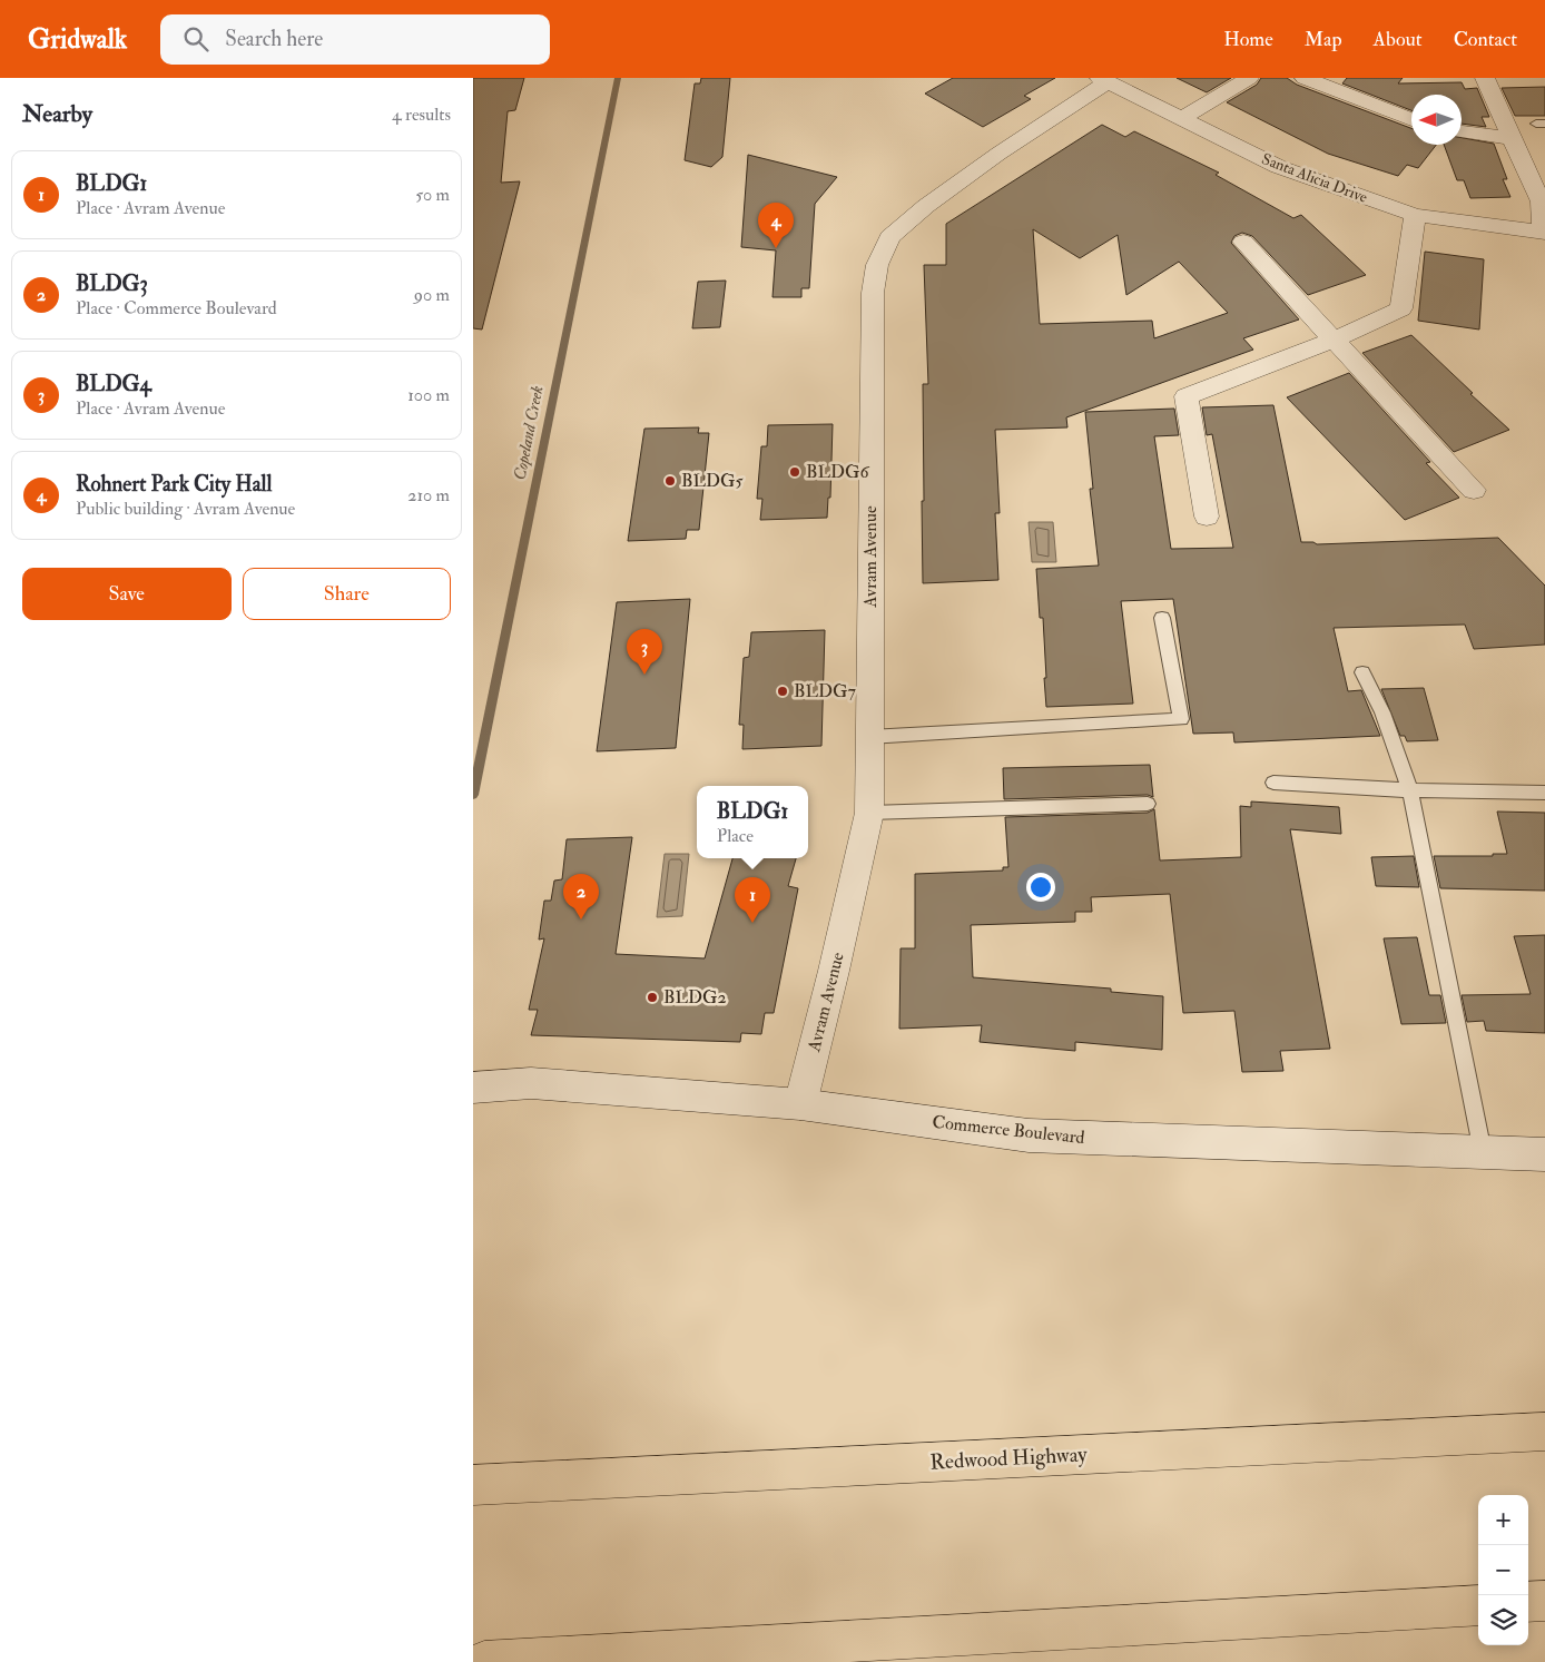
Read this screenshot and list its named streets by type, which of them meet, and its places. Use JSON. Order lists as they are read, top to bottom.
{
  "streets": {
    "highway": ["Redwood Highway"],
    "street": ["Santa Alicia Drive", "Avram Avenue", "Commerce Boulevard"]
  },
  "crossings": [
    ["Santa Alicia Drive", "Avram Avenue"],
    ["Avram Avenue", "Commerce Boulevard"]
  ],
  "water": ["Copeland Creek"],
  "places": [
    "BLDG6",
    "BLDG5",
    "BLDG7",
    "BLDG2"
  ],
  "north": "left",
  "page": {
    "header": "Gridwalk",
    "search": "Search here",
    "nav": [
      "Home",
      "Map",
      "About",
      "Contact"
    ],
    "heading": ["Nearby", "4 results"],
    "list": [
      {
        "mark": "1",
        "name": "BLDG1",
        "note": "Place · Avram Avenue",
        "value": "50 m"
      },
      {
        "mark": "2",
        "name": "BLDG3",
        "note": "Place · Commerce Boulevard",
        "value": "90 m"
      },
      {
        "mark": "3",
        "name": "BLDG4",
        "note": "Place · Avram Avenue",
        "value": "100 m"
      },
      {
        "mark": "4",
        "name": "Rohnert Park City Hall",
        "note": "Public building · Avram Avenue",
        "value": "210 m"
      }
    ],
    "pins": [
      "4",
      "3",
      "2",
      "1"
    ],
    "buttons": ["Save", "Share"],
    "popup": ["BLDG1", "Place"],
    "map_buttons": ["+", "−"]
  }
}
